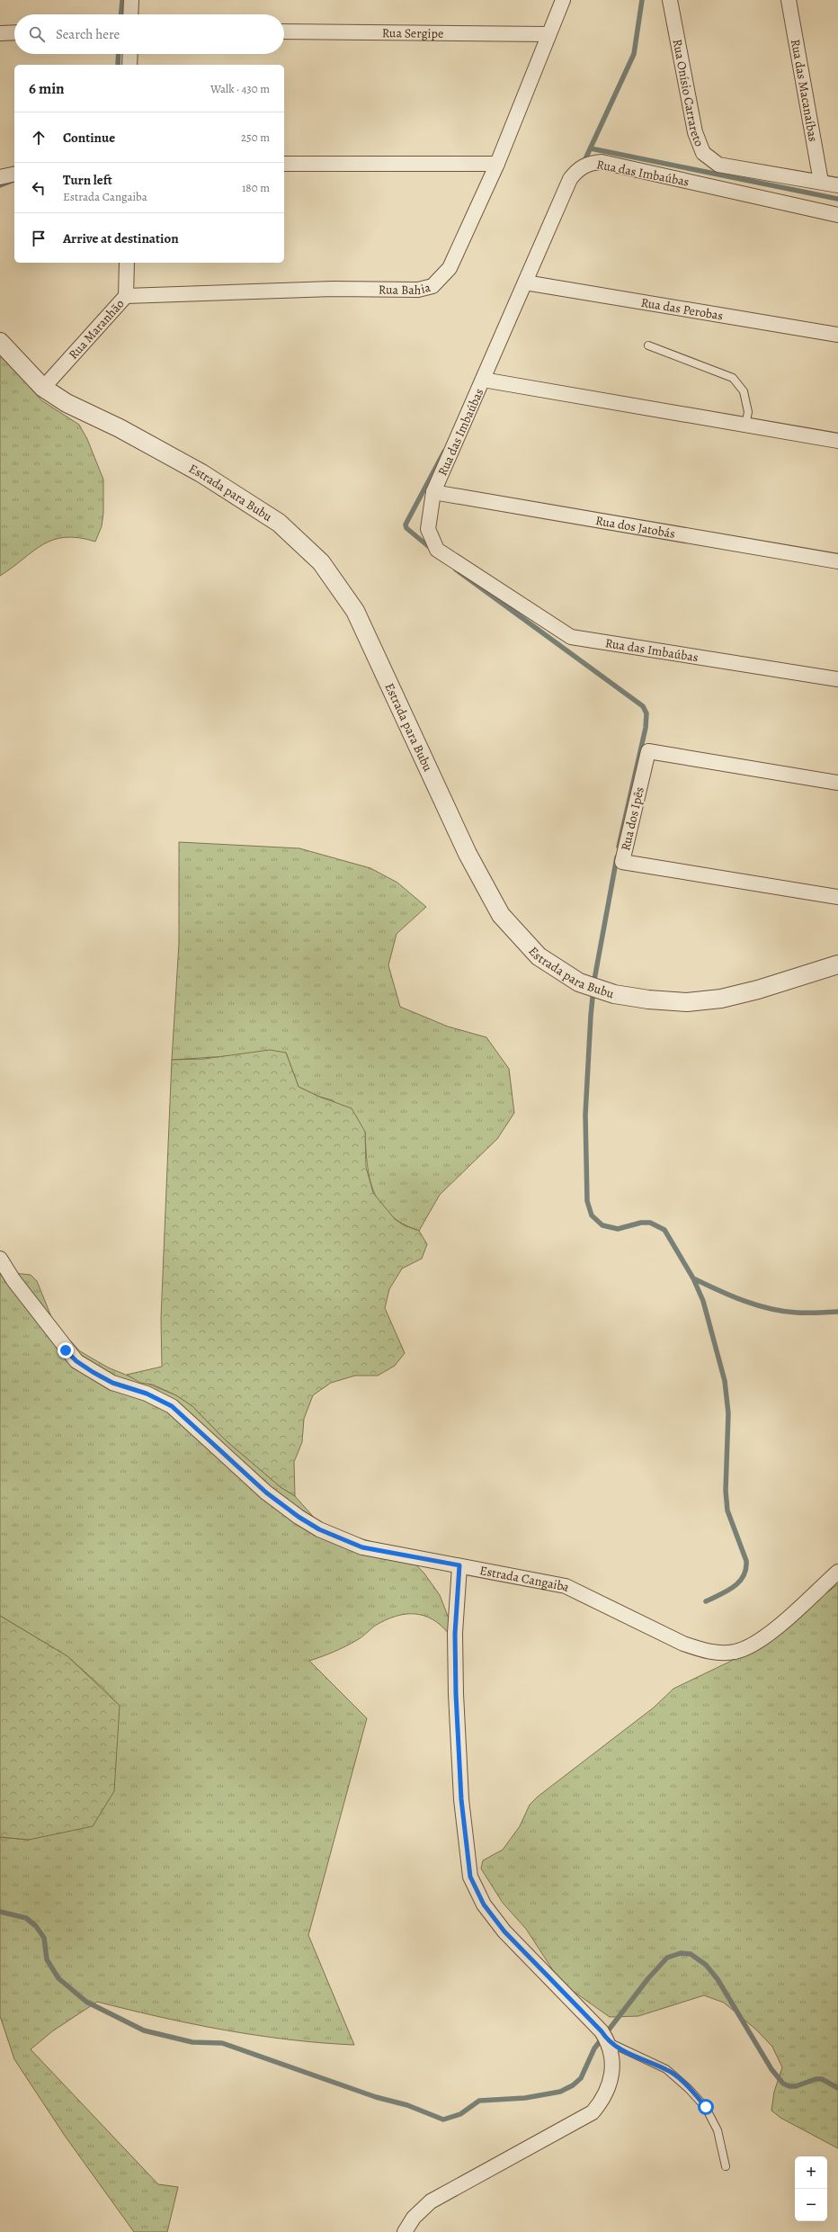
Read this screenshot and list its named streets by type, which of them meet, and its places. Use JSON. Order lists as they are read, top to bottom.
{
  "streets": {
    "street": [
      "Rua Sergipe",
      "Rua das Macanaíbas",
      "Rua Onísio Carrareto",
      "Rua das Imbaúbas",
      "Rua Bahia",
      "Rua das Perobas",
      "Rua Maranhão",
      "Estrada para Bubu",
      "Rua dos Jatobás",
      "Rua dos Ipês",
      "Estrada Cangaiba"
    ]
  },
  "crossings": [
    ["Rua Sergipe", "Rua Bahia"],
    ["Rua das Macanaíbas", "Rua Onísio Carrareto"],
    ["Rua das Imbaúbas", "Rua das Perobas"],
    ["Rua das Imbaúbas", "Rua dos Jatobás"],
    ["Rua Bahia", "Rua Maranhão"],
    ["Rua Maranhão", "Estrada para Bubu"]
  ],
  "page": {
    "search": "Search here",
    "heading": ["6 min", "Walk · 430 m"],
    "list": [
      ["Continue", "250 m"],
      ["Turn left", "Estrada Cangaiba", "180 m"],
      "Arrive at destination"
    ],
    "map_buttons": ["+", "−"]
  }
}
